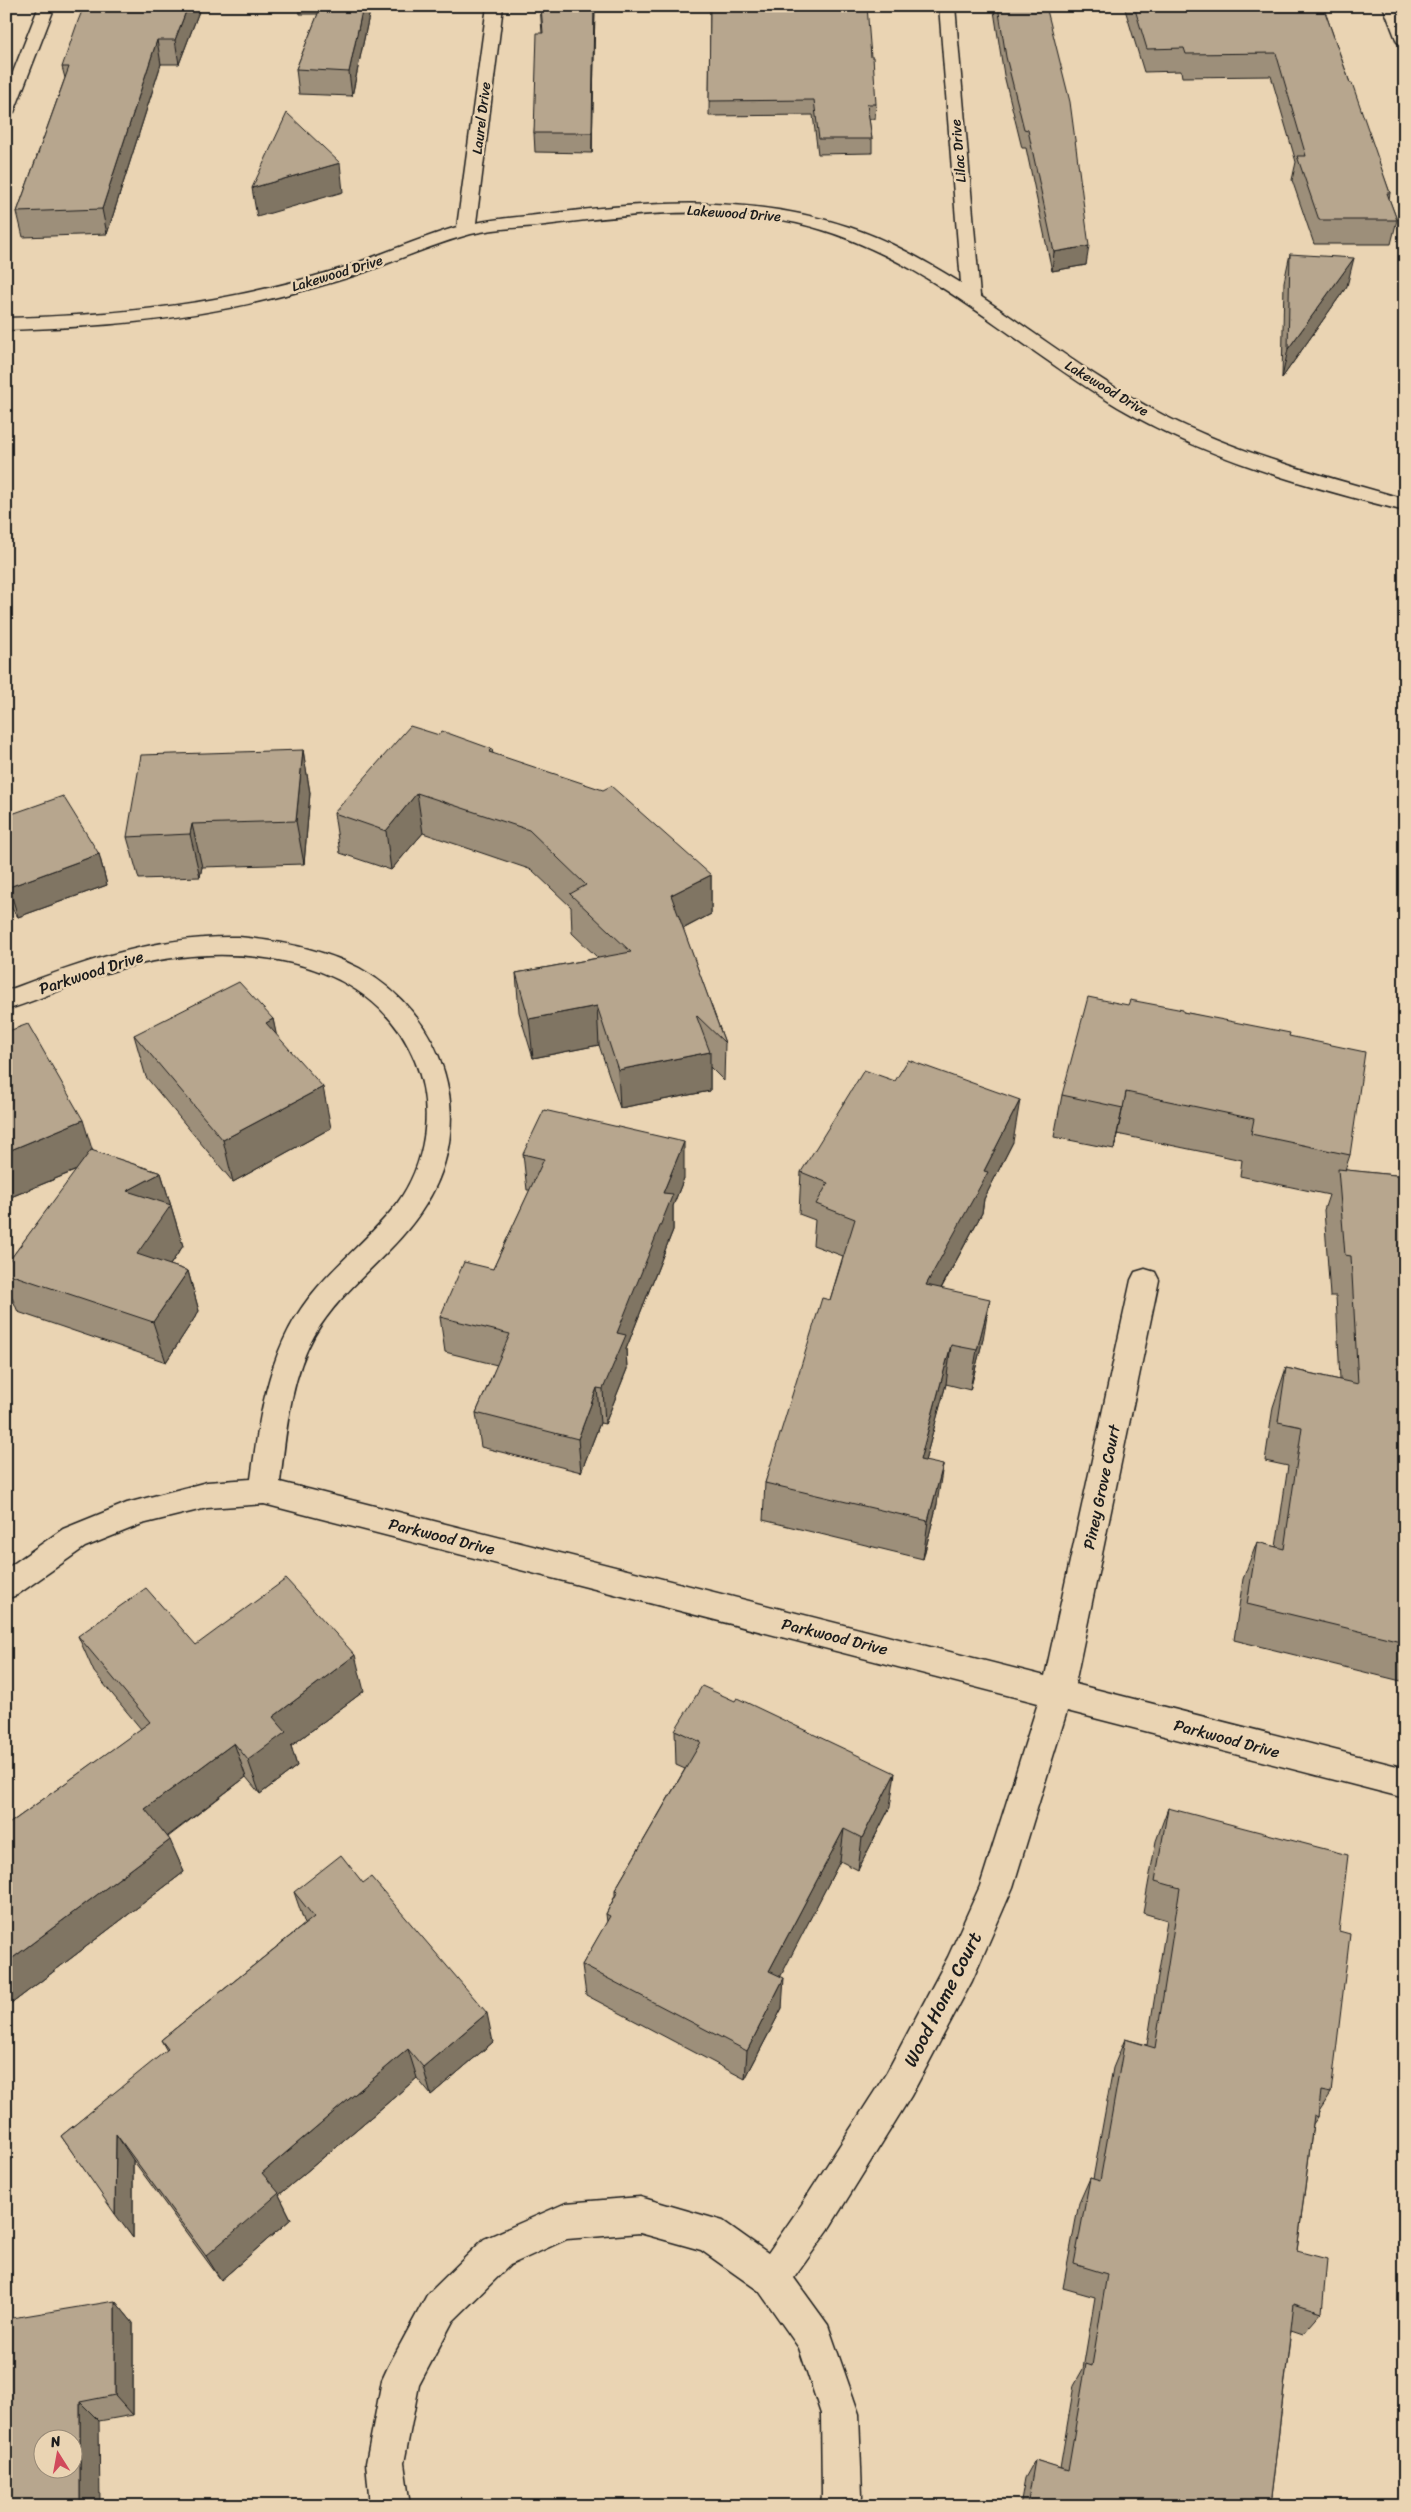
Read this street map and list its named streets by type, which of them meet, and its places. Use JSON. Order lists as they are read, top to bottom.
{
  "streets": {
    "street": [
      "Laurel Drive",
      "Lilac Drive",
      "Lakewood Drive",
      "Parkwood Drive",
      "Piney Grove Court",
      "Wood Home Court"
    ]
  },
  "crossings": [
    ["Laurel Drive", "Lakewood Drive"],
    ["Lilac Drive", "Lakewood Drive"],
    ["Parkwood Drive", "Piney Grove Court"],
    ["Parkwood Drive", "Wood Home Court"],
    ["Piney Grove Court", "Wood Home Court"]
  ],
  "north": "top"
}
